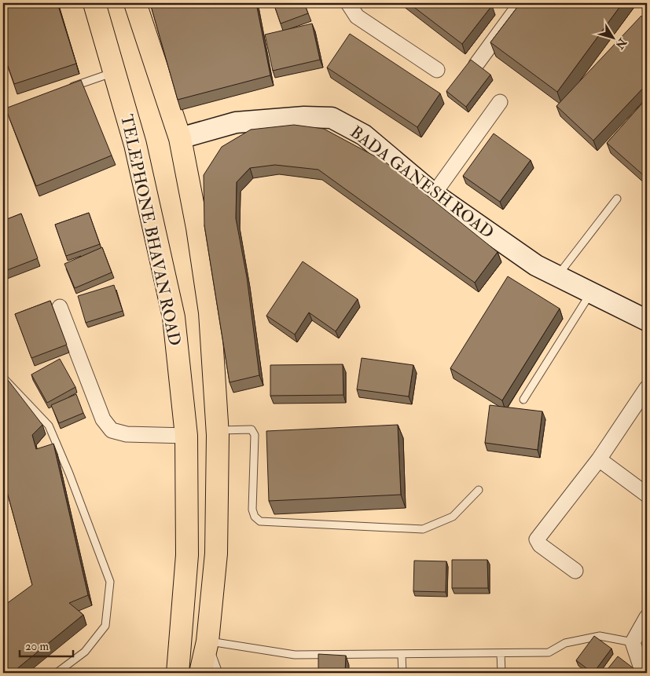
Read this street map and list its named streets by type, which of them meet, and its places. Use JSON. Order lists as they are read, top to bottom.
{
  "streets": {
    "main road": ["TELEPHONE BHAVAN ROAD"],
    "street": ["BADA GANESH ROAD"]
  },
  "scale_bar": "20 m",
  "north": "bottom right"
}
